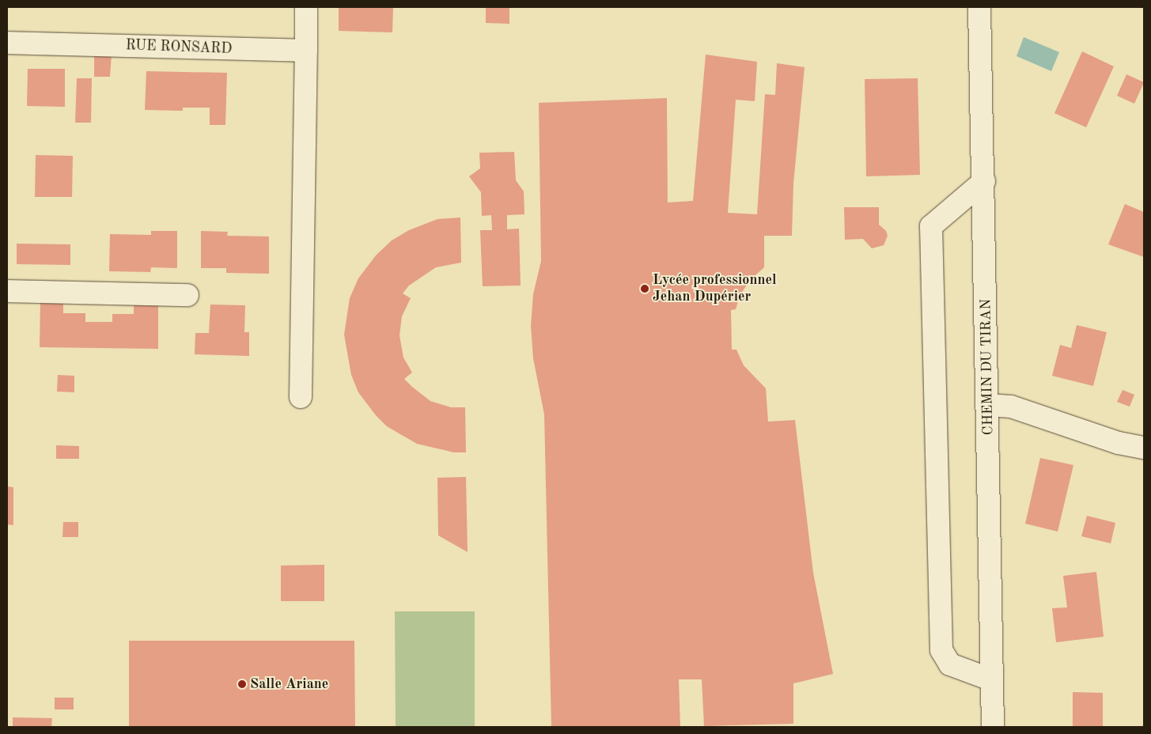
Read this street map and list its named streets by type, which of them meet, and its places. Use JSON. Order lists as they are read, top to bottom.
{
  "streets": {
    "street": ["RUE RONSARD", "CHEMIN DU TIRAN"]
  },
  "places": ["Lycée professionnel Jehan Dupérier", "Salle Ariane"]
}
